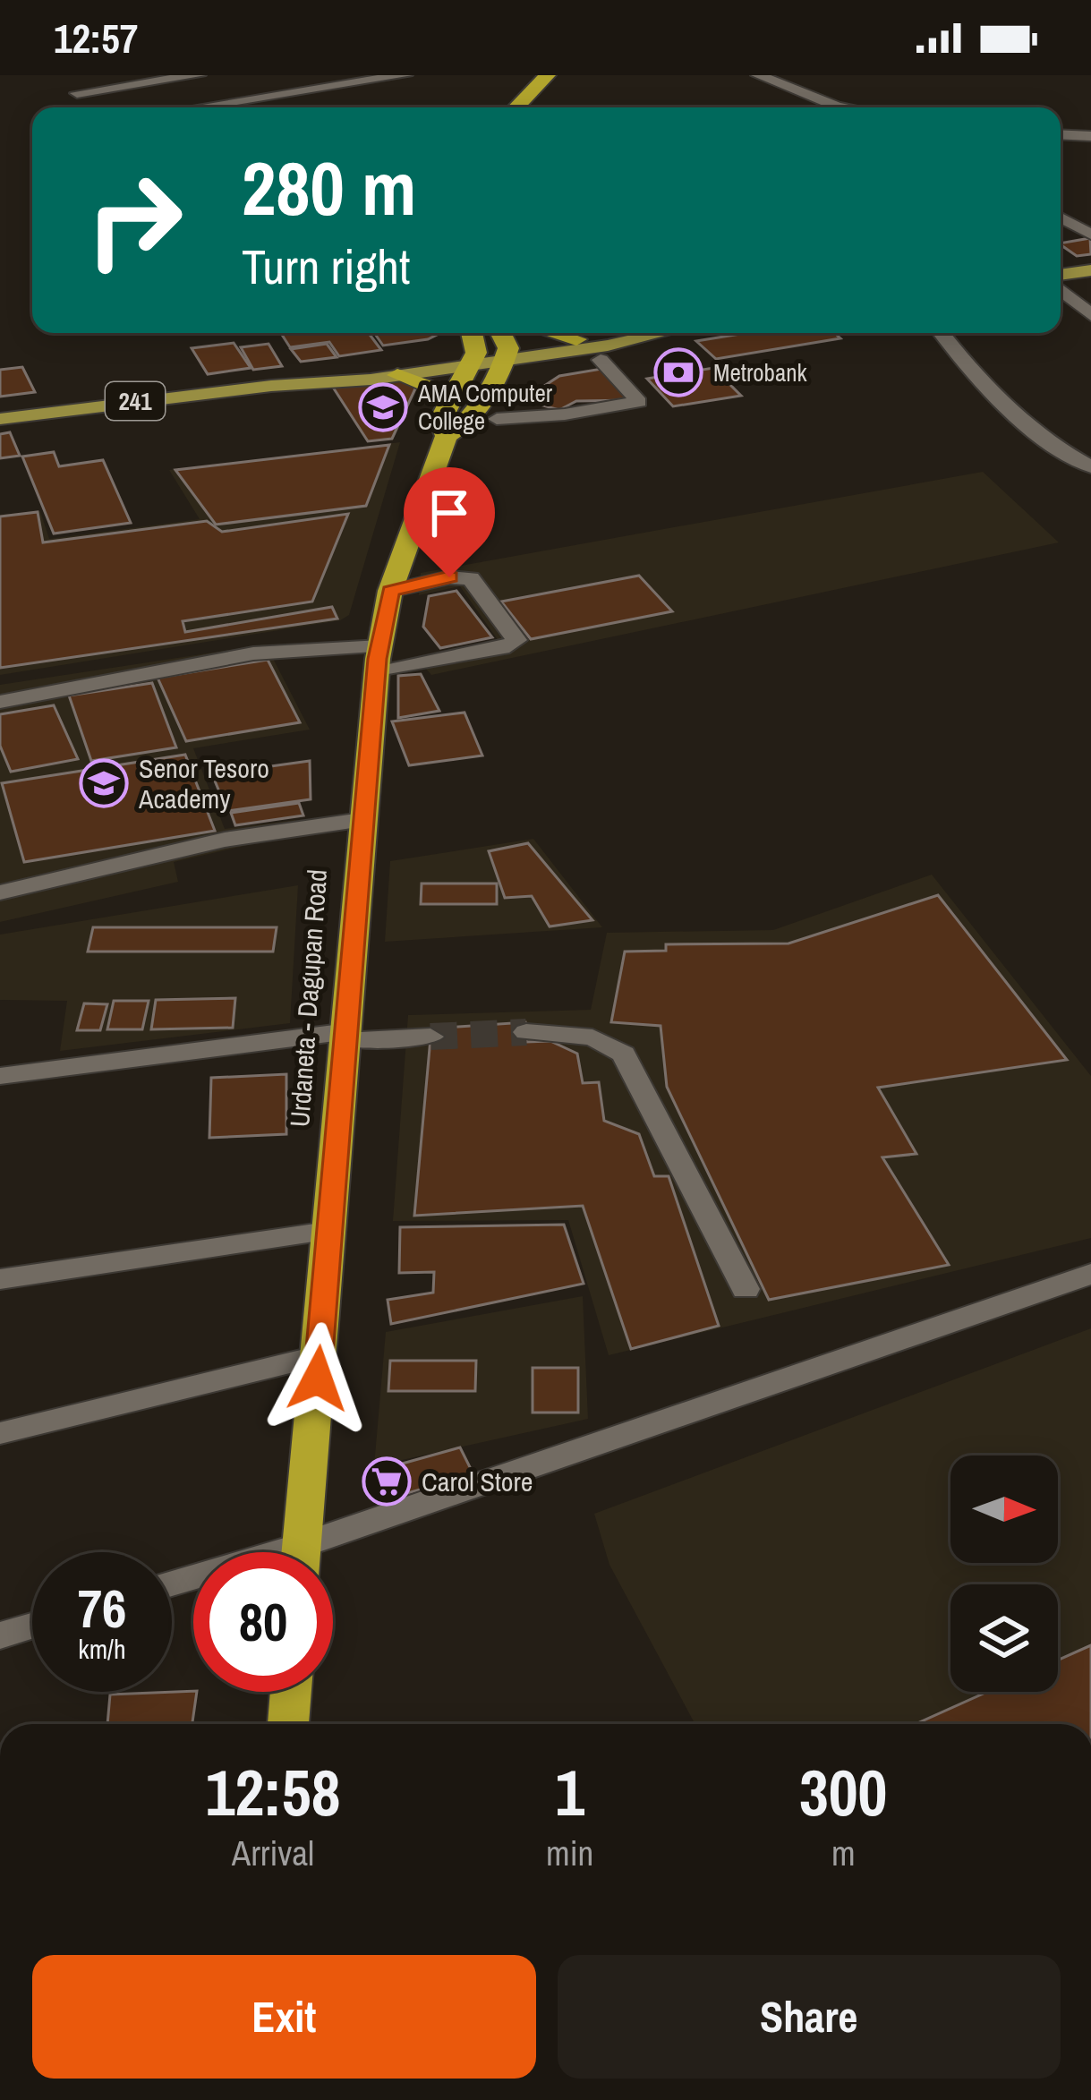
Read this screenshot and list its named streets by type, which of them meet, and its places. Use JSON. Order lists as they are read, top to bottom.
{
  "streets": {
    "highway": ["Urdaneta - Dagupan Road"],
    "main road": ["241"]
  },
  "crossings": [
    ["241", "Urdaneta - Dagupan Road"]
  ],
  "places": {
    "bank": ["Metrobank"],
    "school or university": ["AMA Computer College", "Senor Tesoro Academy"],
    "supermarket": ["Carol Store"]
  },
  "north": "right",
  "page": {
    "status": "12:57",
    "turn": ["280 m", "Turn right"],
    "speed": "76 km/h",
    "limit": "80",
    "eta": [
      "12:58",
      "Arrival",
      "1",
      "min",
      "300",
      "m"
    ],
    "buttons": ["Exit", "Share"]
  }
}
